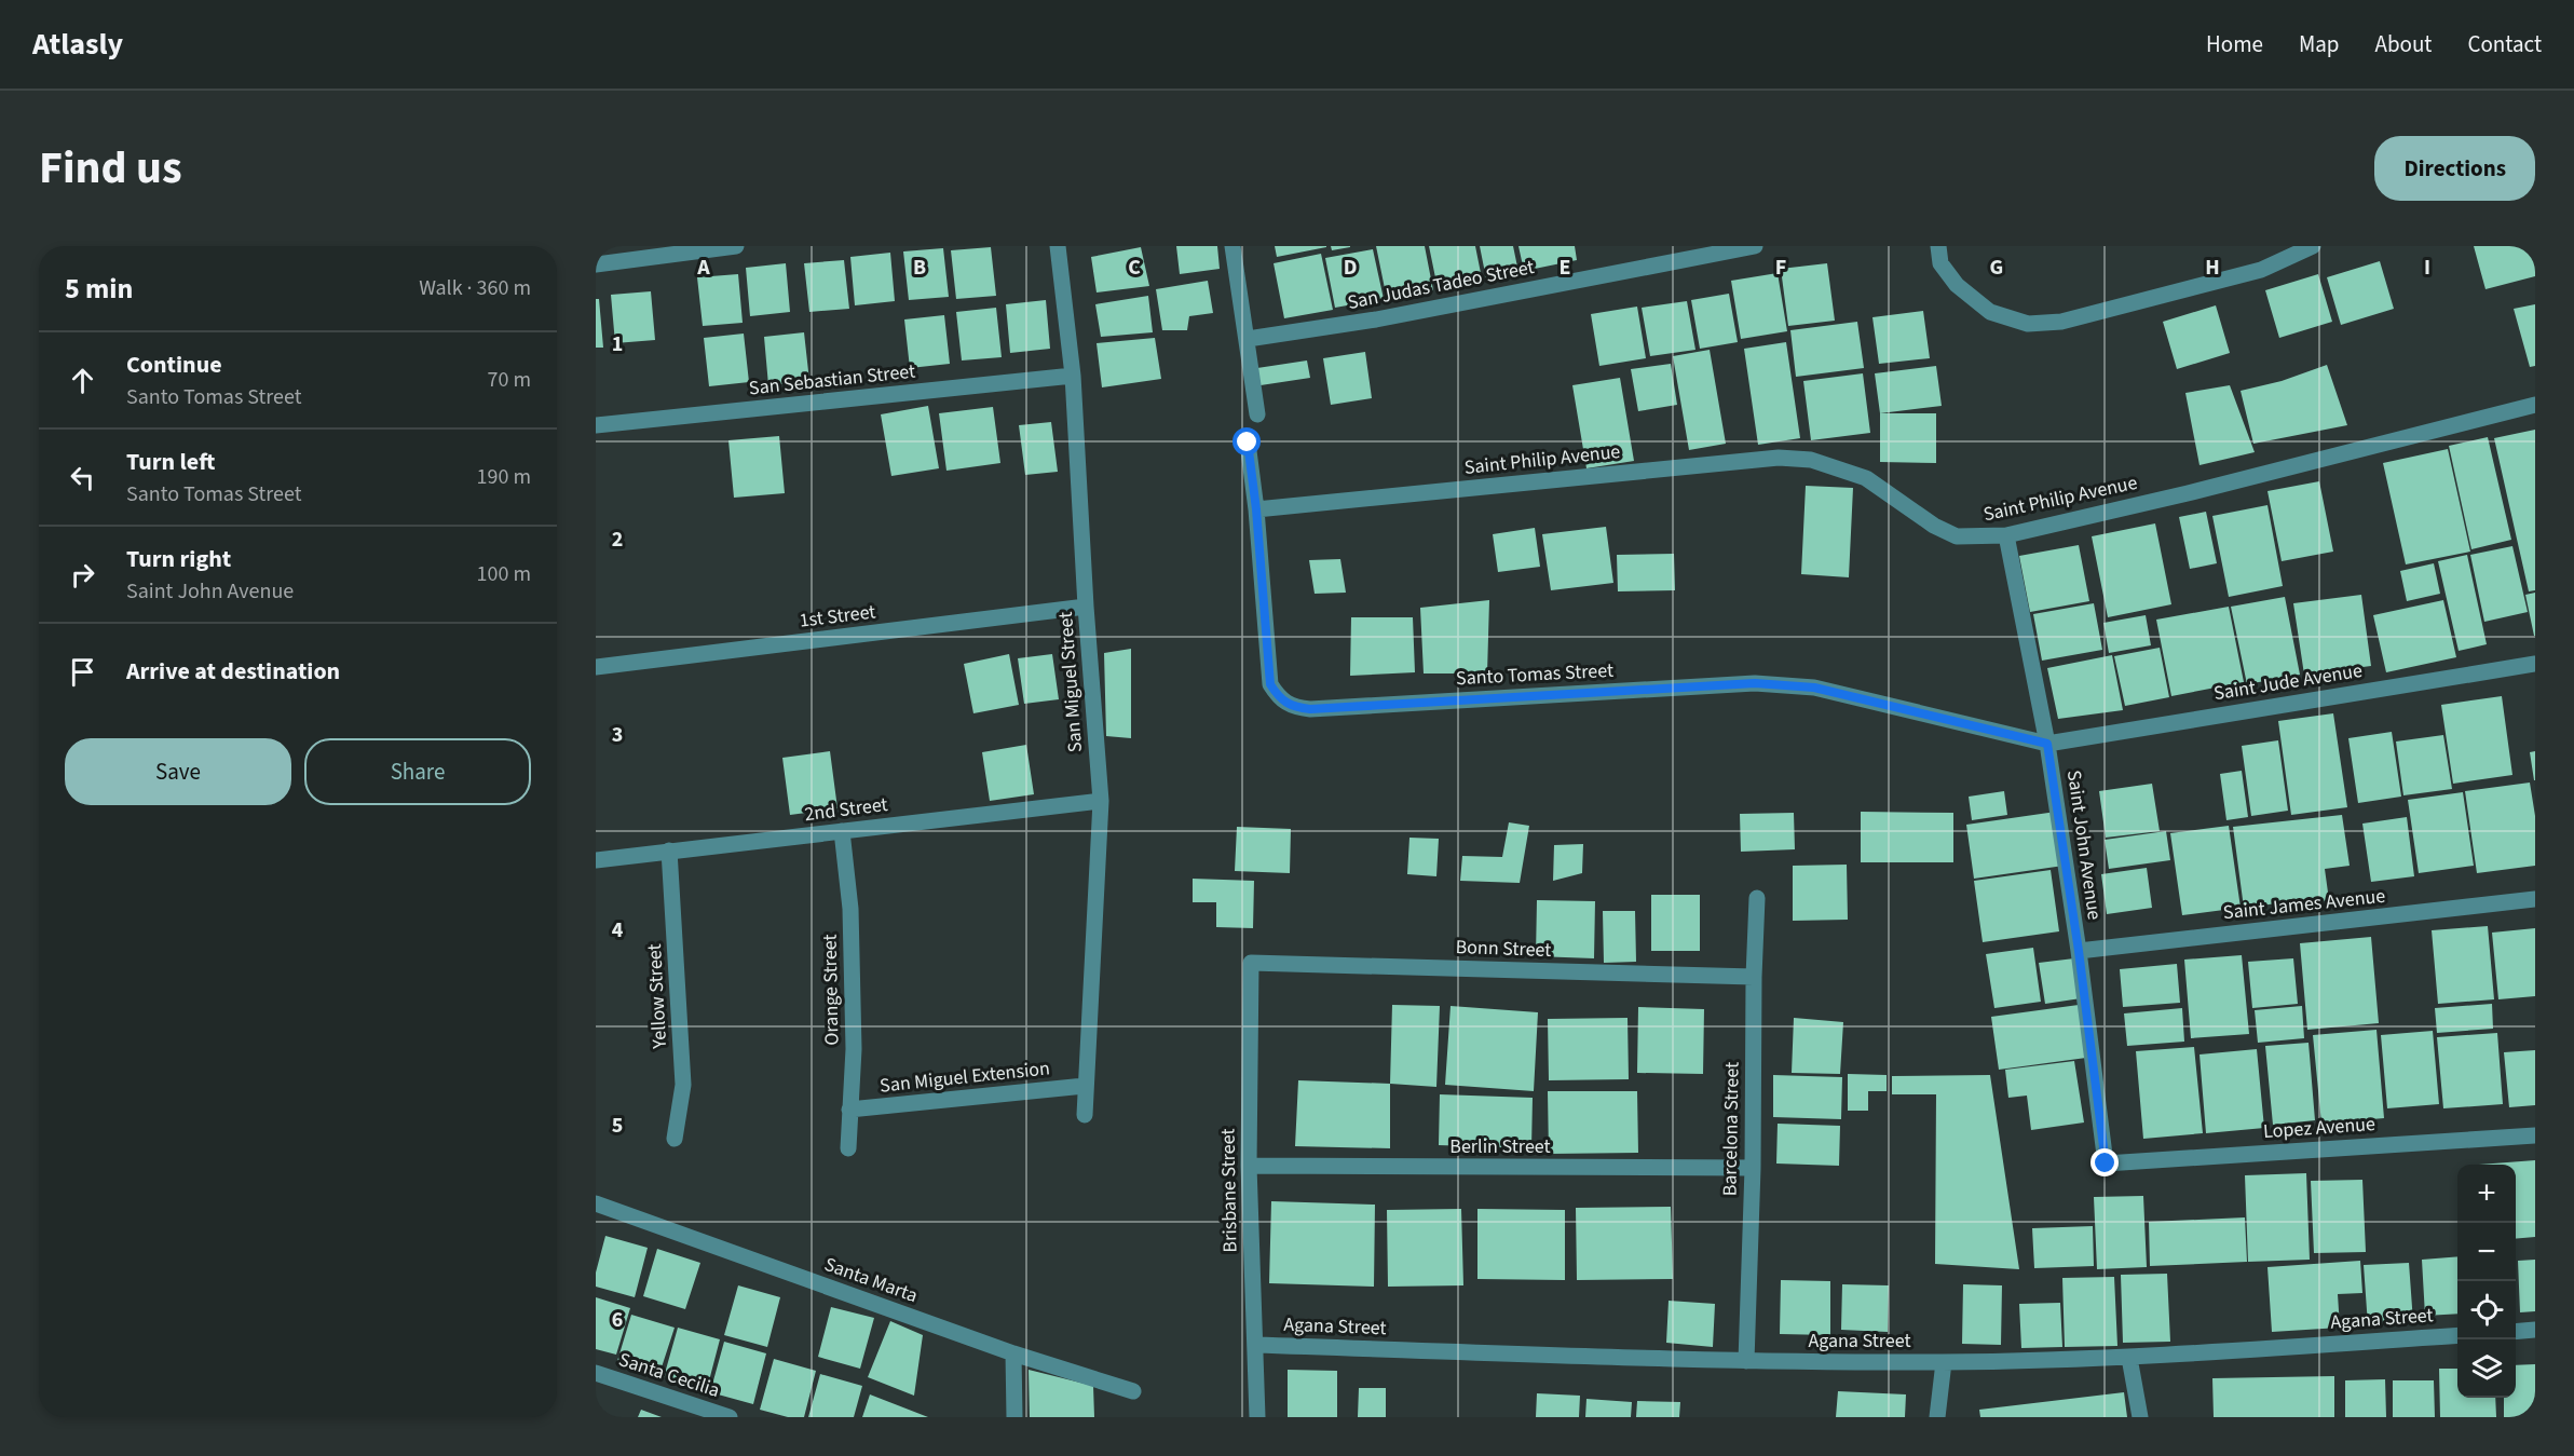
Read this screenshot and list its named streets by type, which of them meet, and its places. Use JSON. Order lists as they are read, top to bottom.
{
  "streets": {
    "street": [
      "San Judas Tadeo Street",
      "San Sebastian Street",
      "Saint Philip Avenue",
      "1st Street",
      "Santo Tomas Street",
      "San Miguel Street",
      "Saint Jude Avenue",
      "2nd Street",
      "Saint John Avenue",
      "Saint James Avenue",
      "Bonn Street",
      "Orange Street",
      "Yellow Street",
      "San Miguel Extension",
      "Lopez Avenue",
      "Barcelona Street",
      "Berlin Street",
      "Brisbane Street",
      "Santa Marta",
      "Agana Street",
      "Santa Cecilia"
    ]
  },
  "crossings": [
    ["San Sebastian Street", "San Miguel Street"],
    ["Saint Philip Avenue", "Santo Tomas Street"],
    ["Saint Philip Avenue", "Saint John Avenue"],
    ["1st Street", "San Miguel Street"],
    ["Santo Tomas Street", "Saint Jude Avenue"],
    ["Santo Tomas Street", "Saint John Avenue"],
    ["San Miguel Street", "2nd Street"],
    ["San Miguel Street", "San Miguel Extension"],
    ["Saint Jude Avenue", "Saint John Avenue"],
    ["2nd Street", "Orange Street"],
    ["2nd Street", "Yellow Street"],
    ["Saint John Avenue", "Saint James Avenue"],
    ["Saint John Avenue", "Lopez Avenue"],
    ["Bonn Street", "Barcelona Street"],
    ["Bonn Street", "Brisbane Street"],
    ["Orange Street", "San Miguel Extension"],
    ["Barcelona Street", "Berlin Street"],
    ["Barcelona Street", "Agana Street"],
    ["Berlin Street", "Brisbane Street"],
    ["Brisbane Street", "Agana Street"]
  ],
  "page": {
    "header": "Atlasly",
    "nav": [
      "Home",
      "Map",
      "About",
      "Contact"
    ],
    "title": "Find us",
    "buttons": [
      "Directions",
      ["Save", "Share"]
    ],
    "heading": ["5 min", "Walk · 360 m"],
    "list": [
      ["Continue", "Santo Tomas Street", "70 m"],
      ["Turn left", "Santo Tomas Street", "190 m"],
      ["Turn right", "Saint John Avenue", "100 m"],
      "Arrive at destination"
    ],
    "map_buttons": ["+", "−"]
  },
  "grid": {
    "columns": [
      "A",
      "B",
      "C",
      "D",
      "E",
      "F",
      "G",
      "H",
      "I"
    ],
    "rows": [
      "1",
      "2",
      "3",
      "4",
      "5",
      "6"
    ]
  }
}
